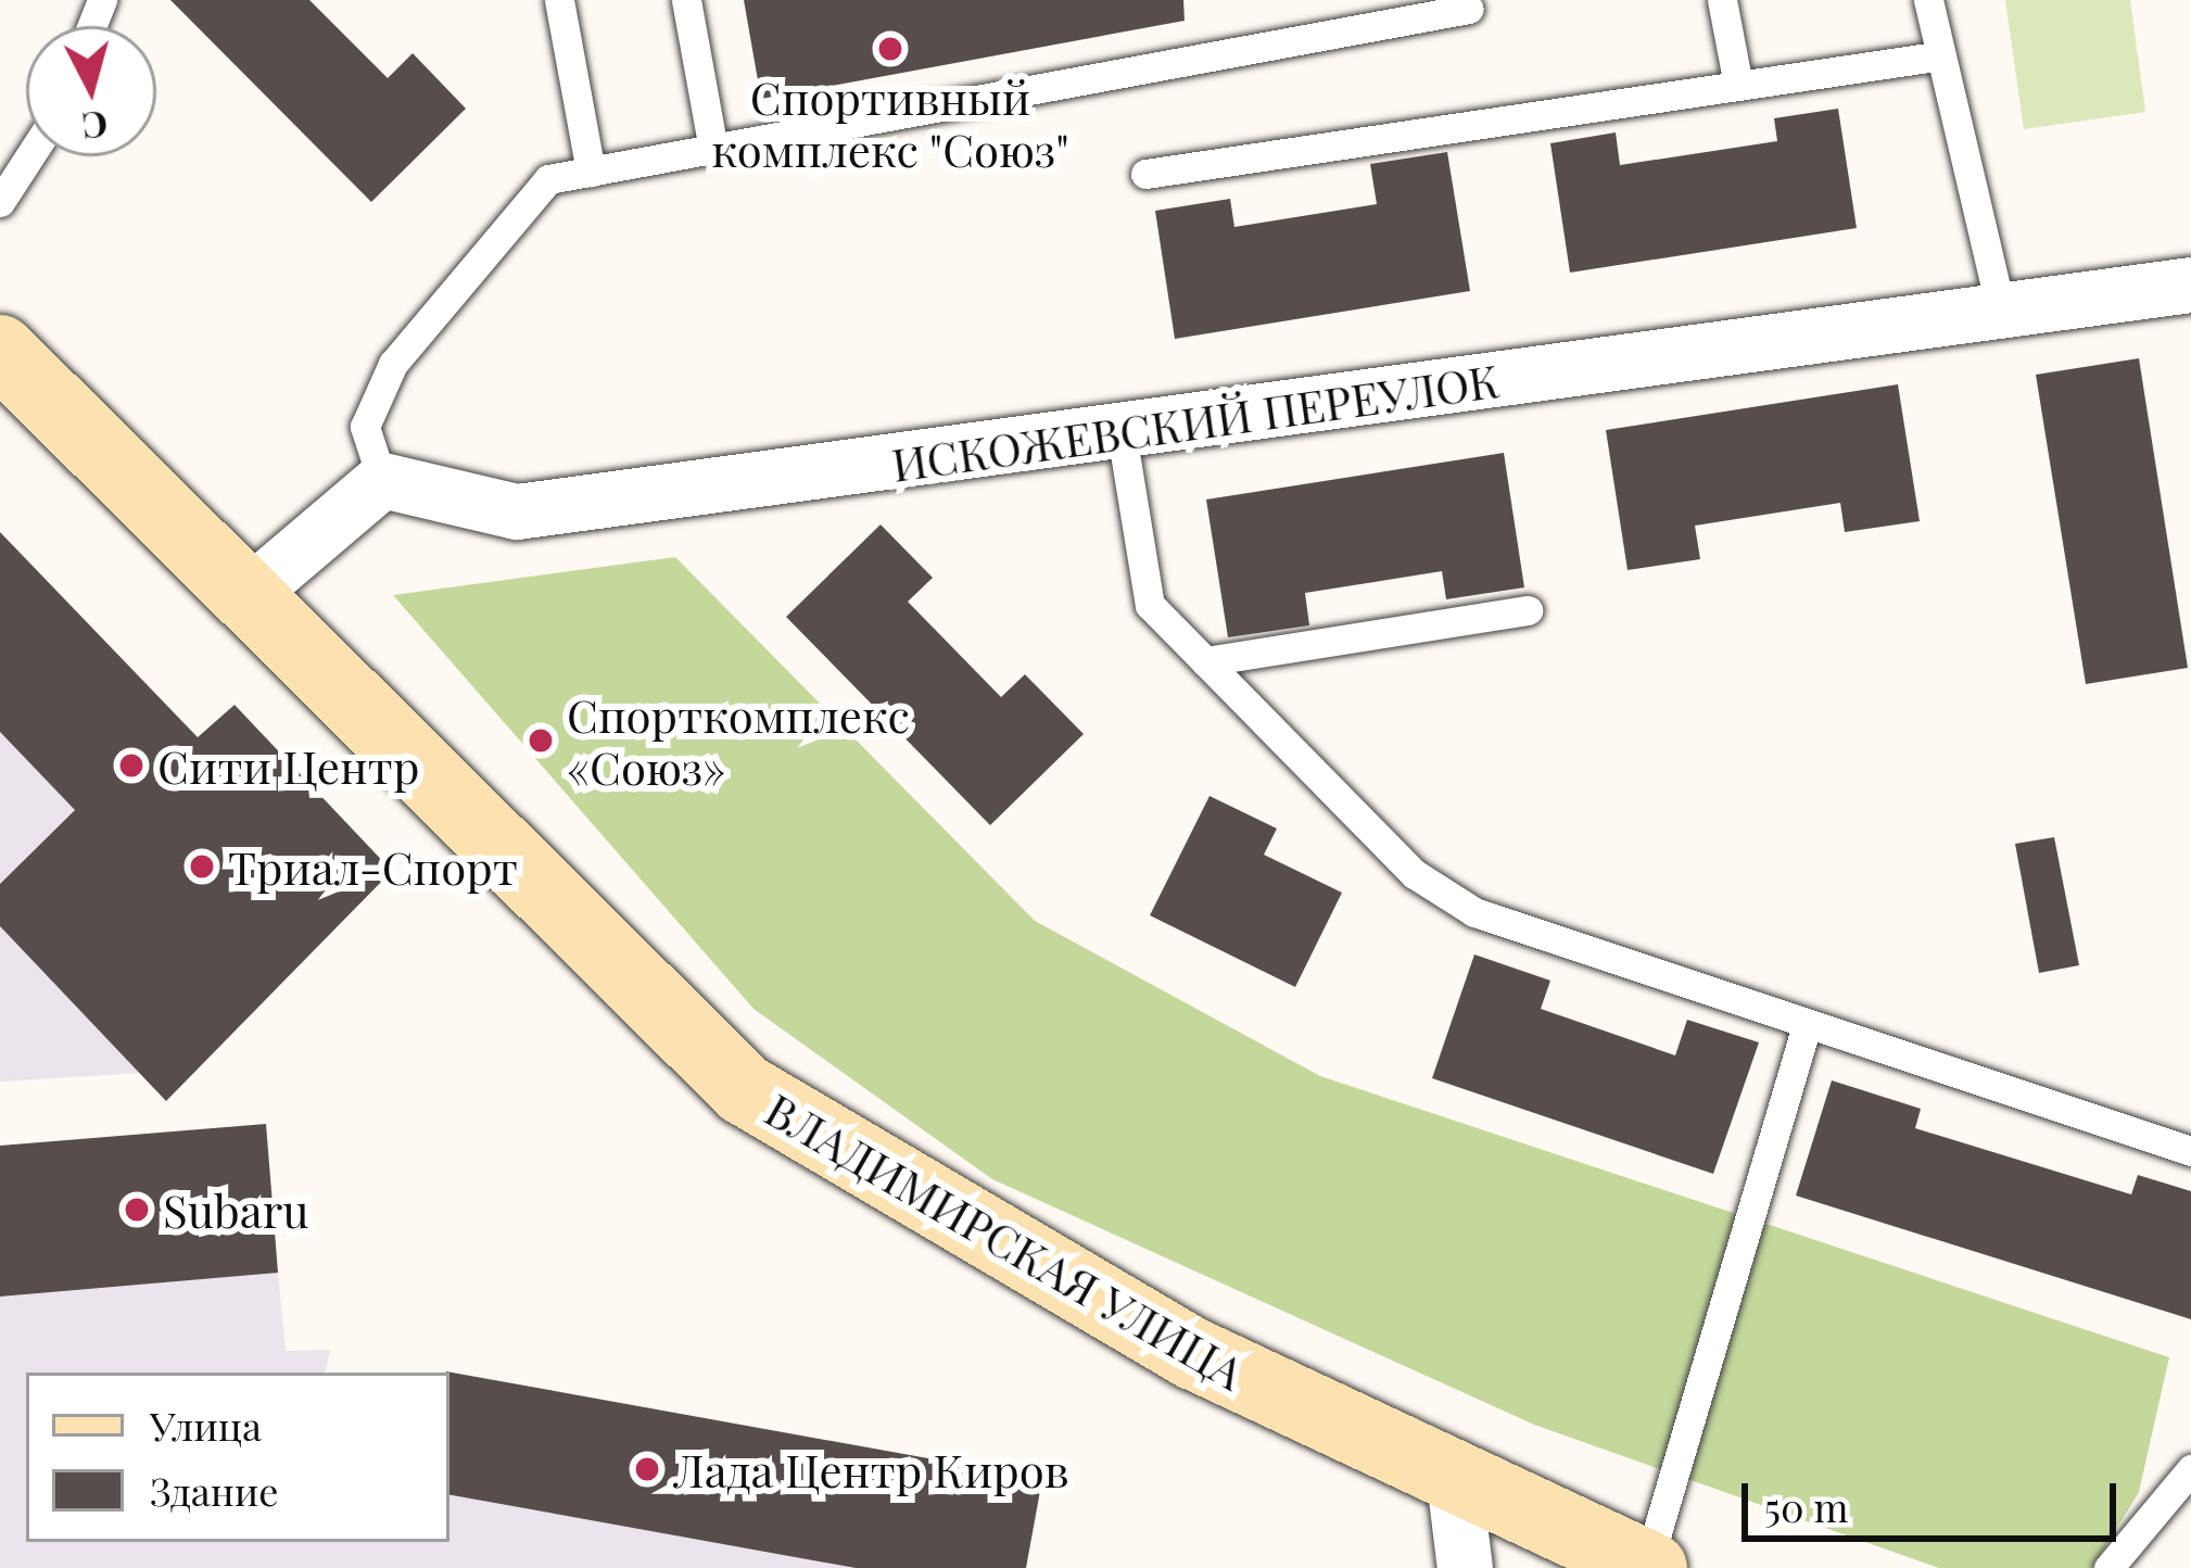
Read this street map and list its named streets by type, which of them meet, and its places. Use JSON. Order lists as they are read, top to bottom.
{
  "streets": {
    "main road": ["ВЛАДИМИРСКАЯ УЛИЦА"],
    "street": ["ИСКОЖЕВСКИЙ ПЕРЕУЛОК"]
  },
  "places": [
    "Спортивный комплекс \"Союз\"",
    "Спорткомплекс «Союз»",
    "Сити Центр",
    "Триал-Спорт",
    "Subaru",
    "Лада Центр Киров"
  ],
  "legend": ["Улица", "Здание"],
  "scale_bar": "50 m",
  "north": "bottom"
}
